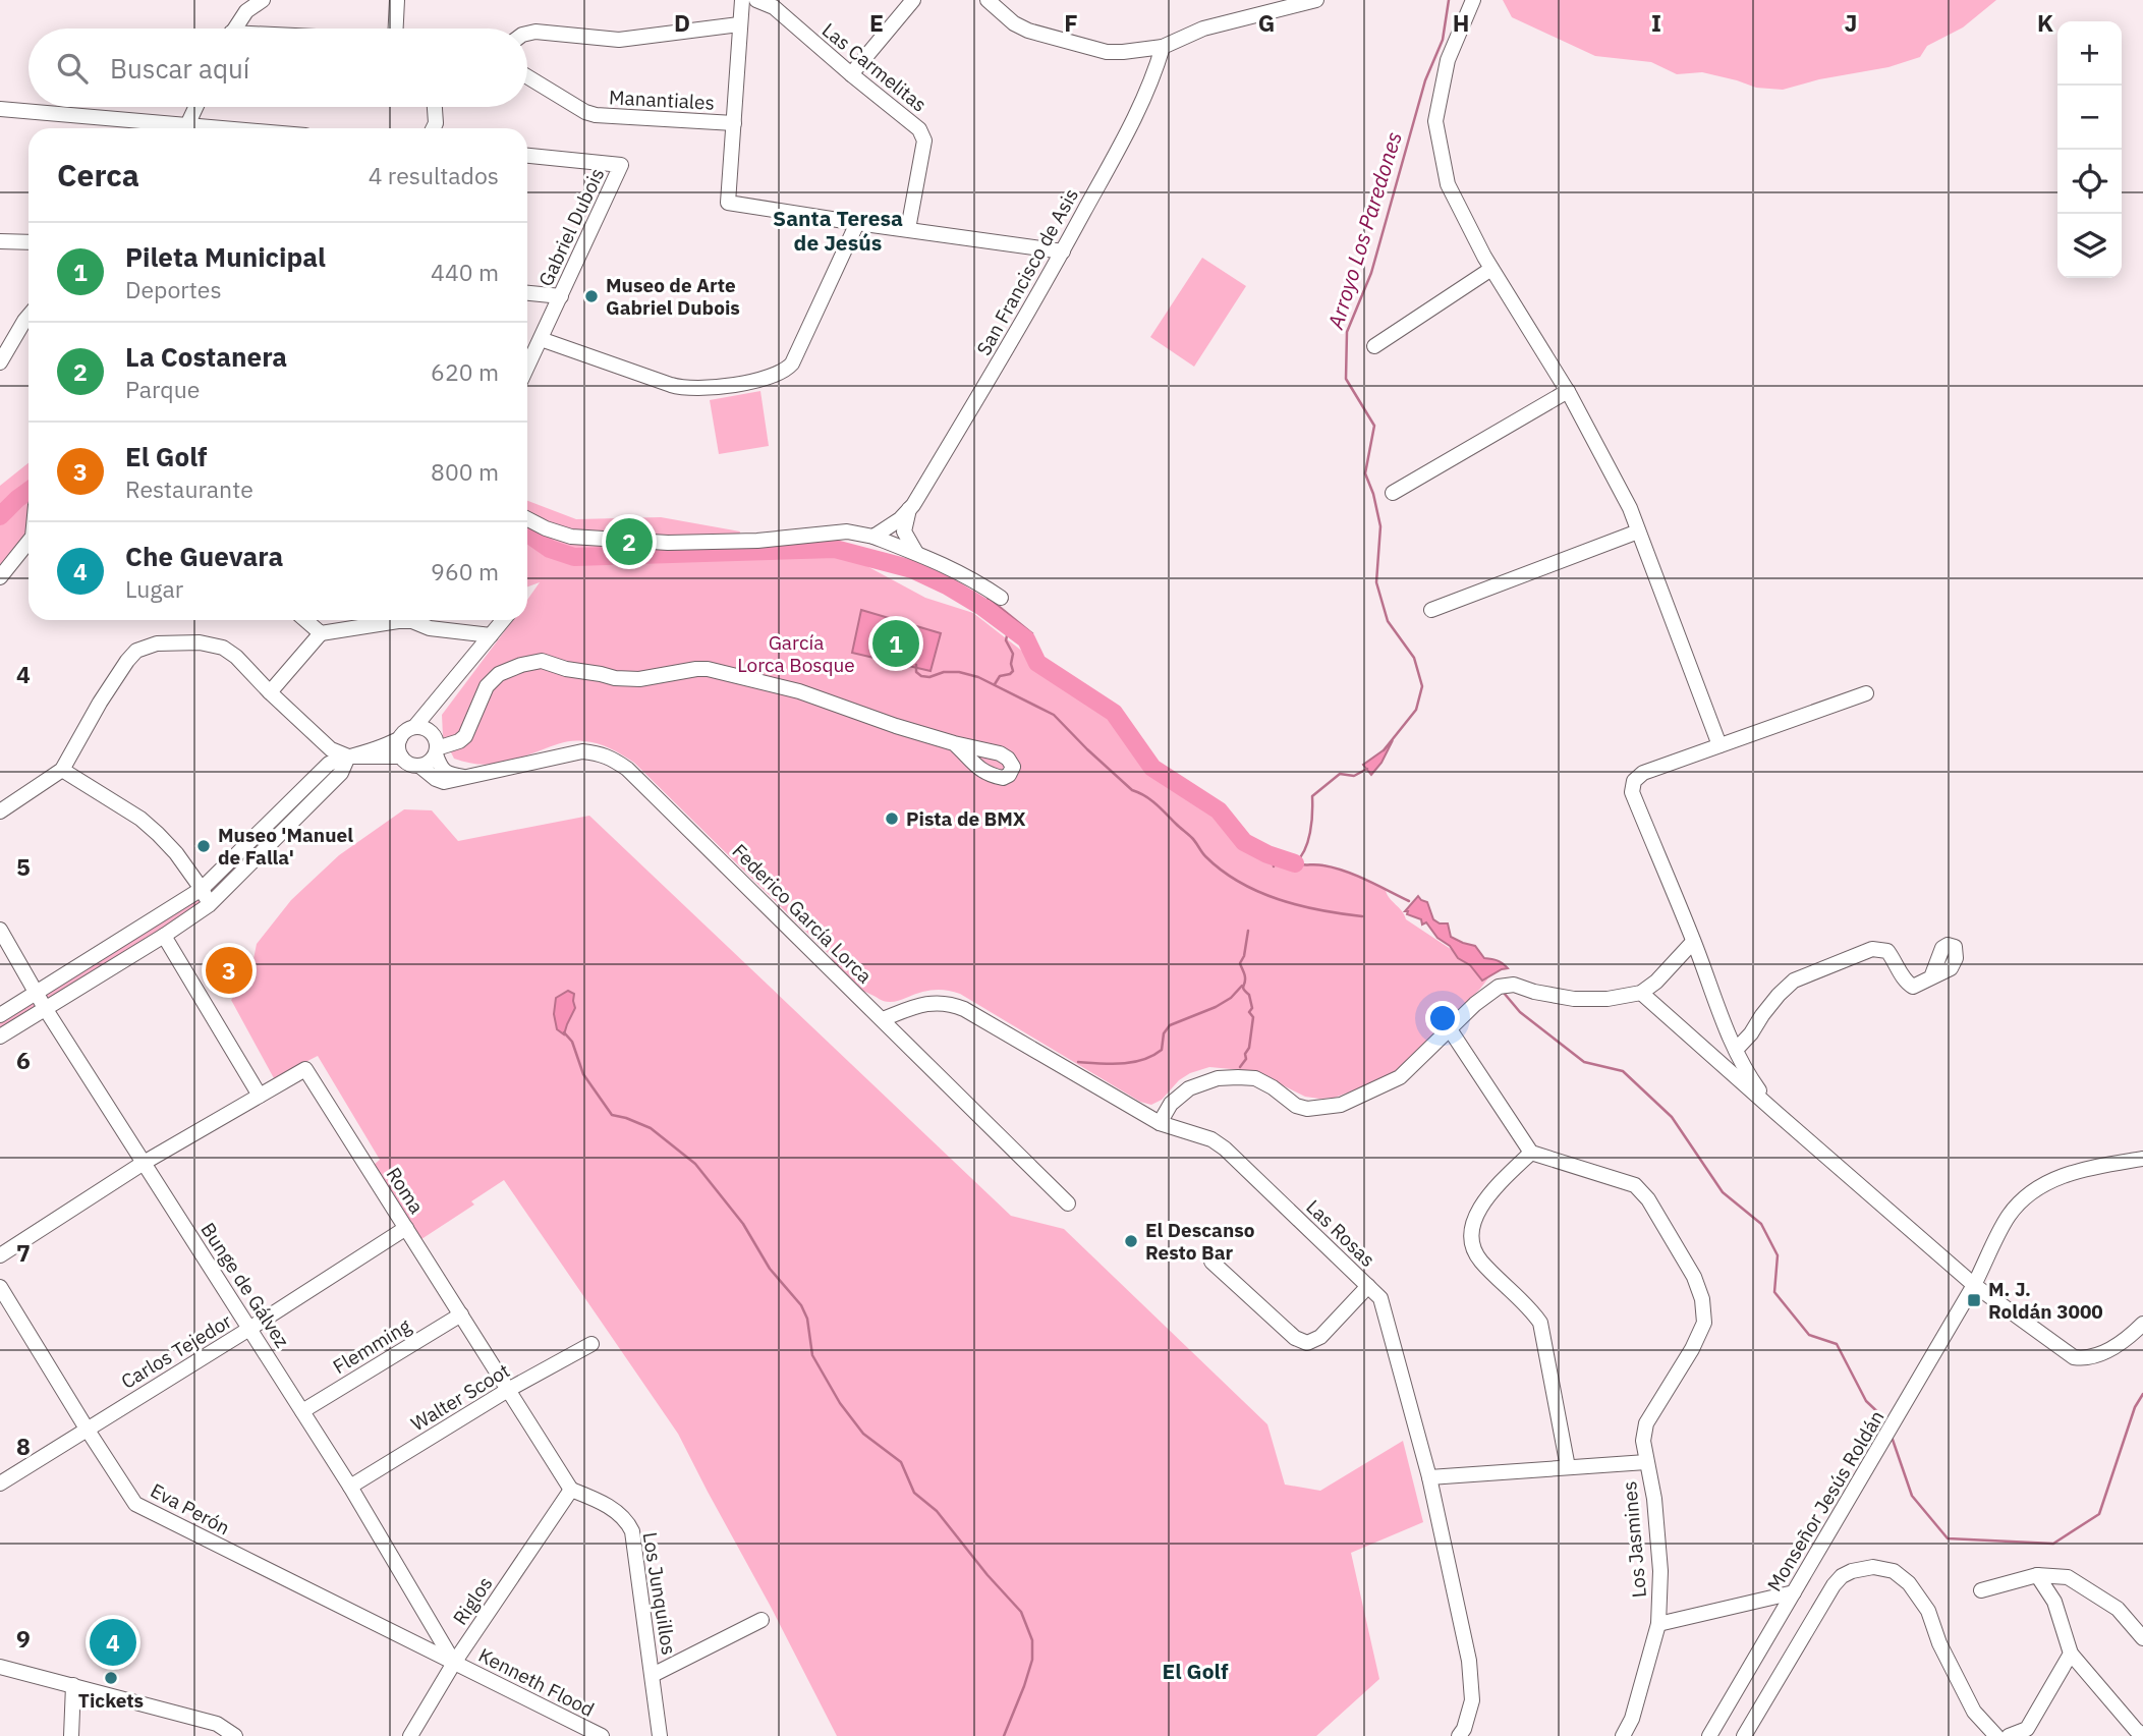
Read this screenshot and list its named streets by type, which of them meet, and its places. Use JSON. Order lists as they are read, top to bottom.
{
  "streets": {
    "street": [
      "Las Carmelitas",
      "Manantiales",
      "Gabriel Dubois",
      "San Francisco de Asis",
      "Federico García Lorca",
      "Roma",
      "Las Rosas",
      "Bunge de Gálvez",
      "Flemming",
      "Carlos Tejedor",
      "Walter Scoot",
      "Monseñor Jesús Roldán",
      "Eva Perón",
      "Los Jasmines",
      "Los Junquillos",
      "Riglos",
      "Kenneth Flood"
    ]
  },
  "crossings": [
    ["Federico García Lorca", "Las Rosas"],
    ["Roma", "Bunge de Gálvez"],
    ["Roma", "Flemming"],
    ["Roma", "Carlos Tejedor"],
    ["Roma", "Walter Scoot"],
    ["Roma", "Los Junquillos"],
    ["Roma", "Riglos"],
    ["Bunge de Gálvez", "Flemming"],
    ["Bunge de Gálvez", "Carlos Tejedor"],
    ["Bunge de Gálvez", "Walter Scoot"],
    ["Bunge de Gálvez", "Eva Perón"],
    ["Bunge de Gálvez", "Riglos"],
    ["Bunge de Gálvez", "Kenneth Flood"],
    ["Carlos Tejedor", "Eva Perón"],
    ["Eva Perón", "Riglos"],
    ["Eva Perón", "Kenneth Flood"],
    ["Los Junquillos", "Riglos"],
    ["Riglos", "Kenneth Flood"]
  ],
  "districts": ["Santa Teresa de Jesús", "El Golf"],
  "water": ["Arroyo Los Paredones"],
  "parks": ["García Lorca Bosque"],
  "places": {
    "other": [
      "Museo de Arte Gabriel Dubois",
      "Pista de BMX",
      "Museo 'Manuel de Falla'",
      "El Descanso Resto Bar",
      "Tickets"
    ],
    "transit": ["M. J. Roldán 3000"]
  },
  "page": {
    "map_buttons": ["+", "−"],
    "search": "Buscar aquí",
    "heading": ["Cerca", "4 resultados"],
    "list": [
      {
        "mark": "1",
        "name": "Pileta Municipal",
        "note": "Deportes",
        "value": "440 m"
      },
      {
        "mark": "2",
        "name": "La Costanera",
        "note": "Parque",
        "value": "620 m"
      },
      {
        "mark": "3",
        "name": "El Golf",
        "note": "Restaurante",
        "value": "800 m"
      },
      {
        "mark": "4",
        "name": "Che Guevara",
        "note": "Lugar",
        "value": "960 m"
      }
    ],
    "pins": [
      "2",
      "1",
      "3",
      "4"
    ]
  },
  "grid": {
    "columns": [
      "D",
      "E",
      "F",
      "G",
      "H",
      "I",
      "J",
      "K"
    ],
    "rows": [
      "4",
      "5",
      "6",
      "7",
      "8",
      "9"
    ]
  }
}
